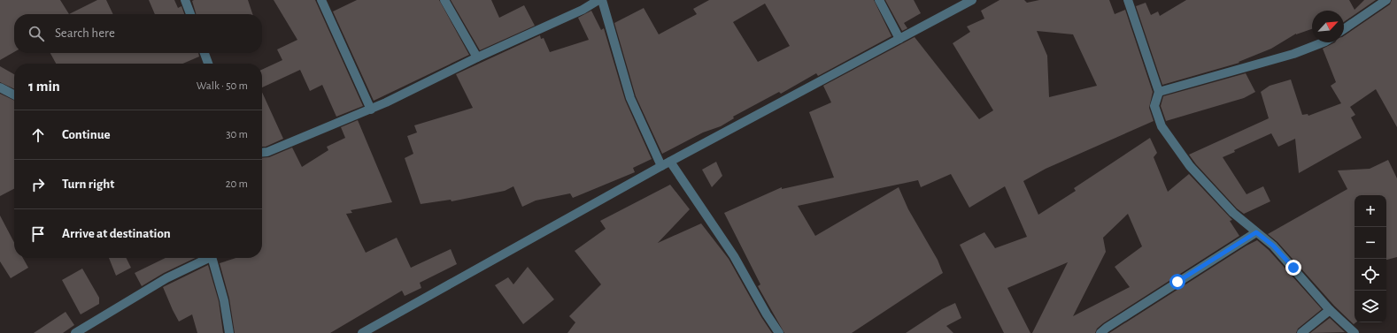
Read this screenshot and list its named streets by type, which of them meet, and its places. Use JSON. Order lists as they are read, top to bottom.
{
  "north": "top right",
  "page": {
    "search": "Search here",
    "heading": ["1 min", "Walk · 50 m"],
    "list": [
      ["Continue", "30 m"],
      ["Turn right", "20 m"],
      "Arrive at destination"
    ],
    "map_buttons": ["+", "−"]
  }
}
